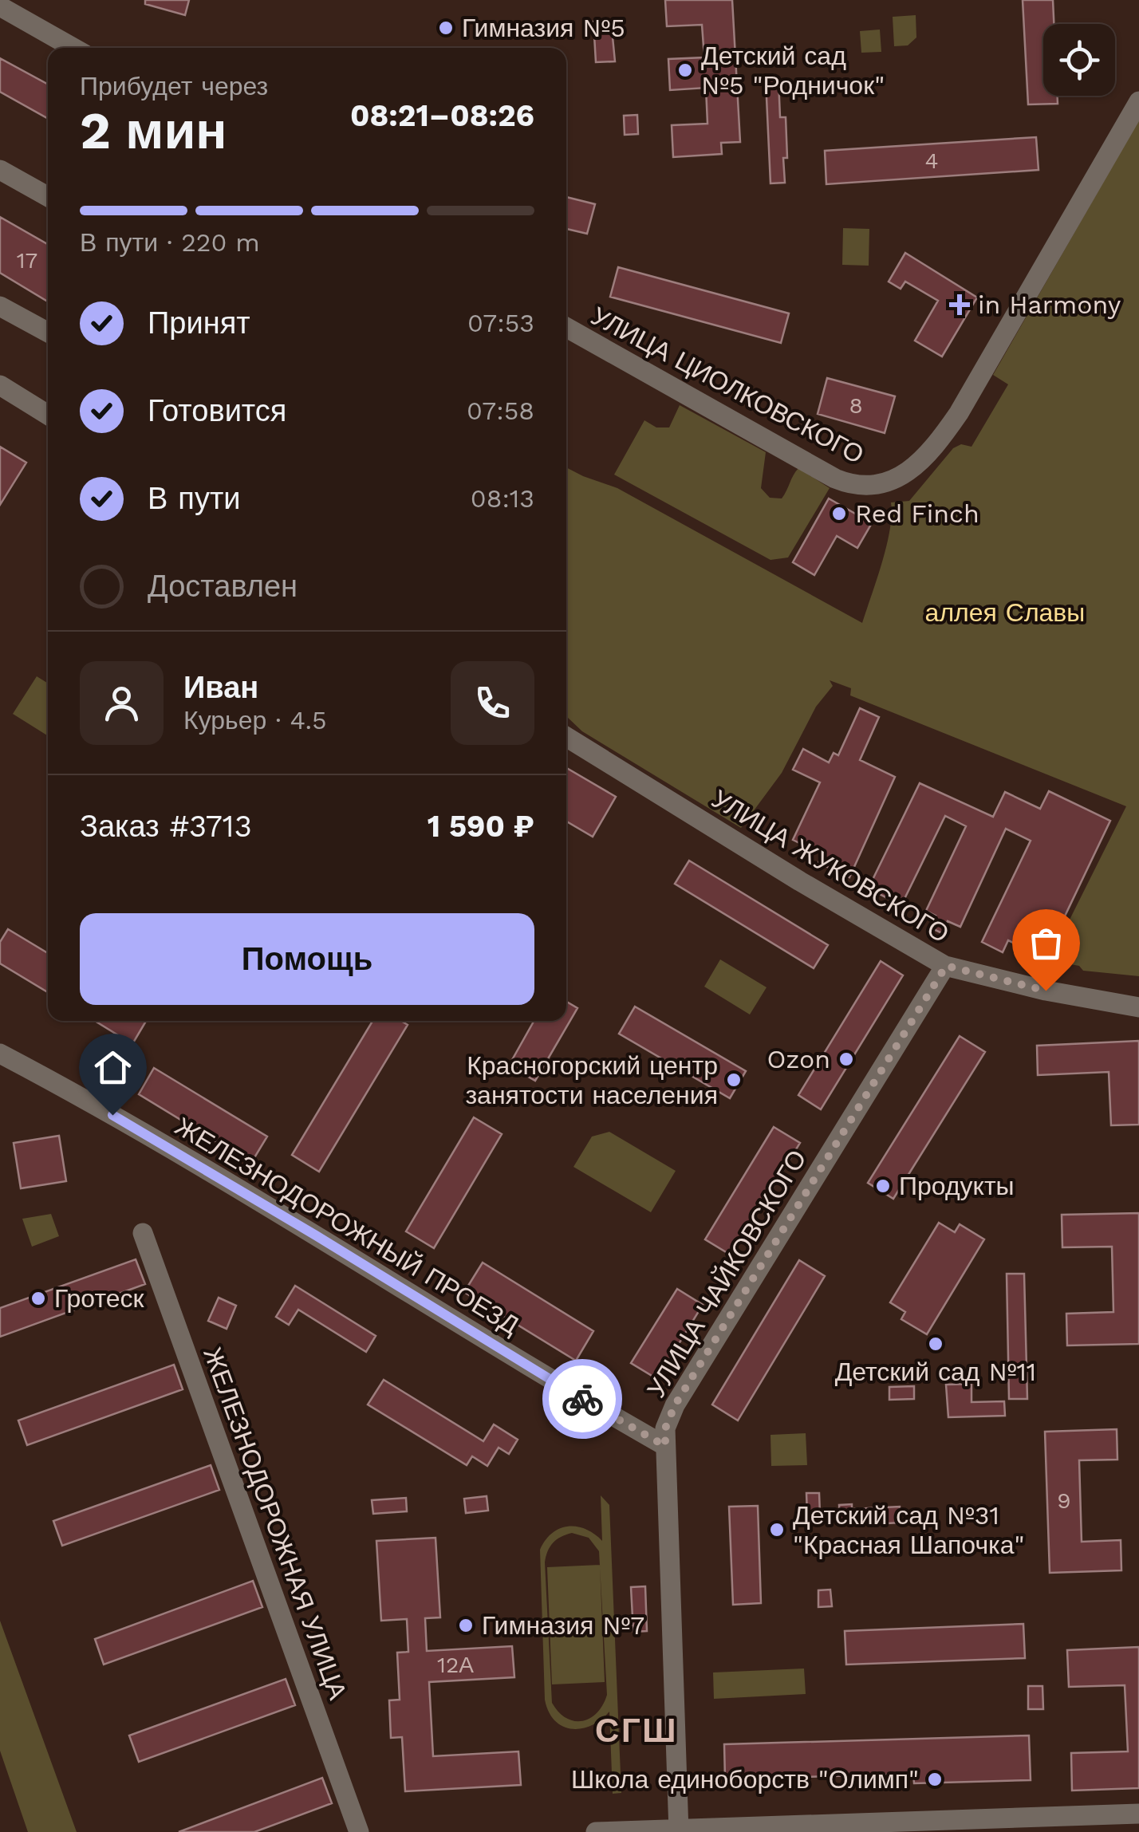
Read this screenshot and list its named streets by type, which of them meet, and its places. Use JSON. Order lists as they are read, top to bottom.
{
  "streets": {
    "street": [
      "УЛИЦА ЦИОЛКОВСКОГО",
      "УЛИЦА ЖУКОВСКОГО",
      "ЖЕЛЕЗНОДОРОЖНЫЙ ПРОЕЗД",
      "УЛИЦА ЧАЙКОВСКОГО",
      "ЖЕЛЕЗНОДОРОЖНАЯ УЛИЦА"
    ]
  },
  "crossings": [
    ["УЛИЦА ЖУКОВСКОГО", "УЛИЦА ЧАЙКОВСКОГО"],
    ["ЖЕЛЕЗНОДОРОЖНЫЙ ПРОЕЗД", "УЛИЦА ЧАЙКОВСКОГО"]
  ],
  "districts": ["СГШ"],
  "parks": ["аллея Славы"],
  "places": {
    "other": [
      "Гимназия №5",
      "Детский сад №5 \"Родничок\"",
      "Red Finch",
      "Ozon",
      "Красногорский центр занятости населения",
      "Продукты",
      "Гротеск",
      "Детский сад №11",
      "Детский сад №31 \"Красная Шапочка\"",
      "Гимназия №7",
      "Школа единоборств \"Олимп\""
    ],
    "health": ["in Harmony"]
  },
  "house_numbers": [
    "4",
    "17",
    "8",
    "9",
    "12А"
  ],
  "page": {
    "heading": ["2 мин", "Прибудет через", "08:21–08:26"],
    "panel": [
      "Иван",
      "Курьер · 4.5",
      "Заказ #3713",
      "1 590 ₽"
    ],
    "bar": "В пути · 220 m",
    "list": [
      ["Принят", "07:53"],
      ["Готовится", "07:58"],
      ["В пути", "08:13"],
      "Доставлен"
    ],
    "buttons": "Помощь"
  }
}
